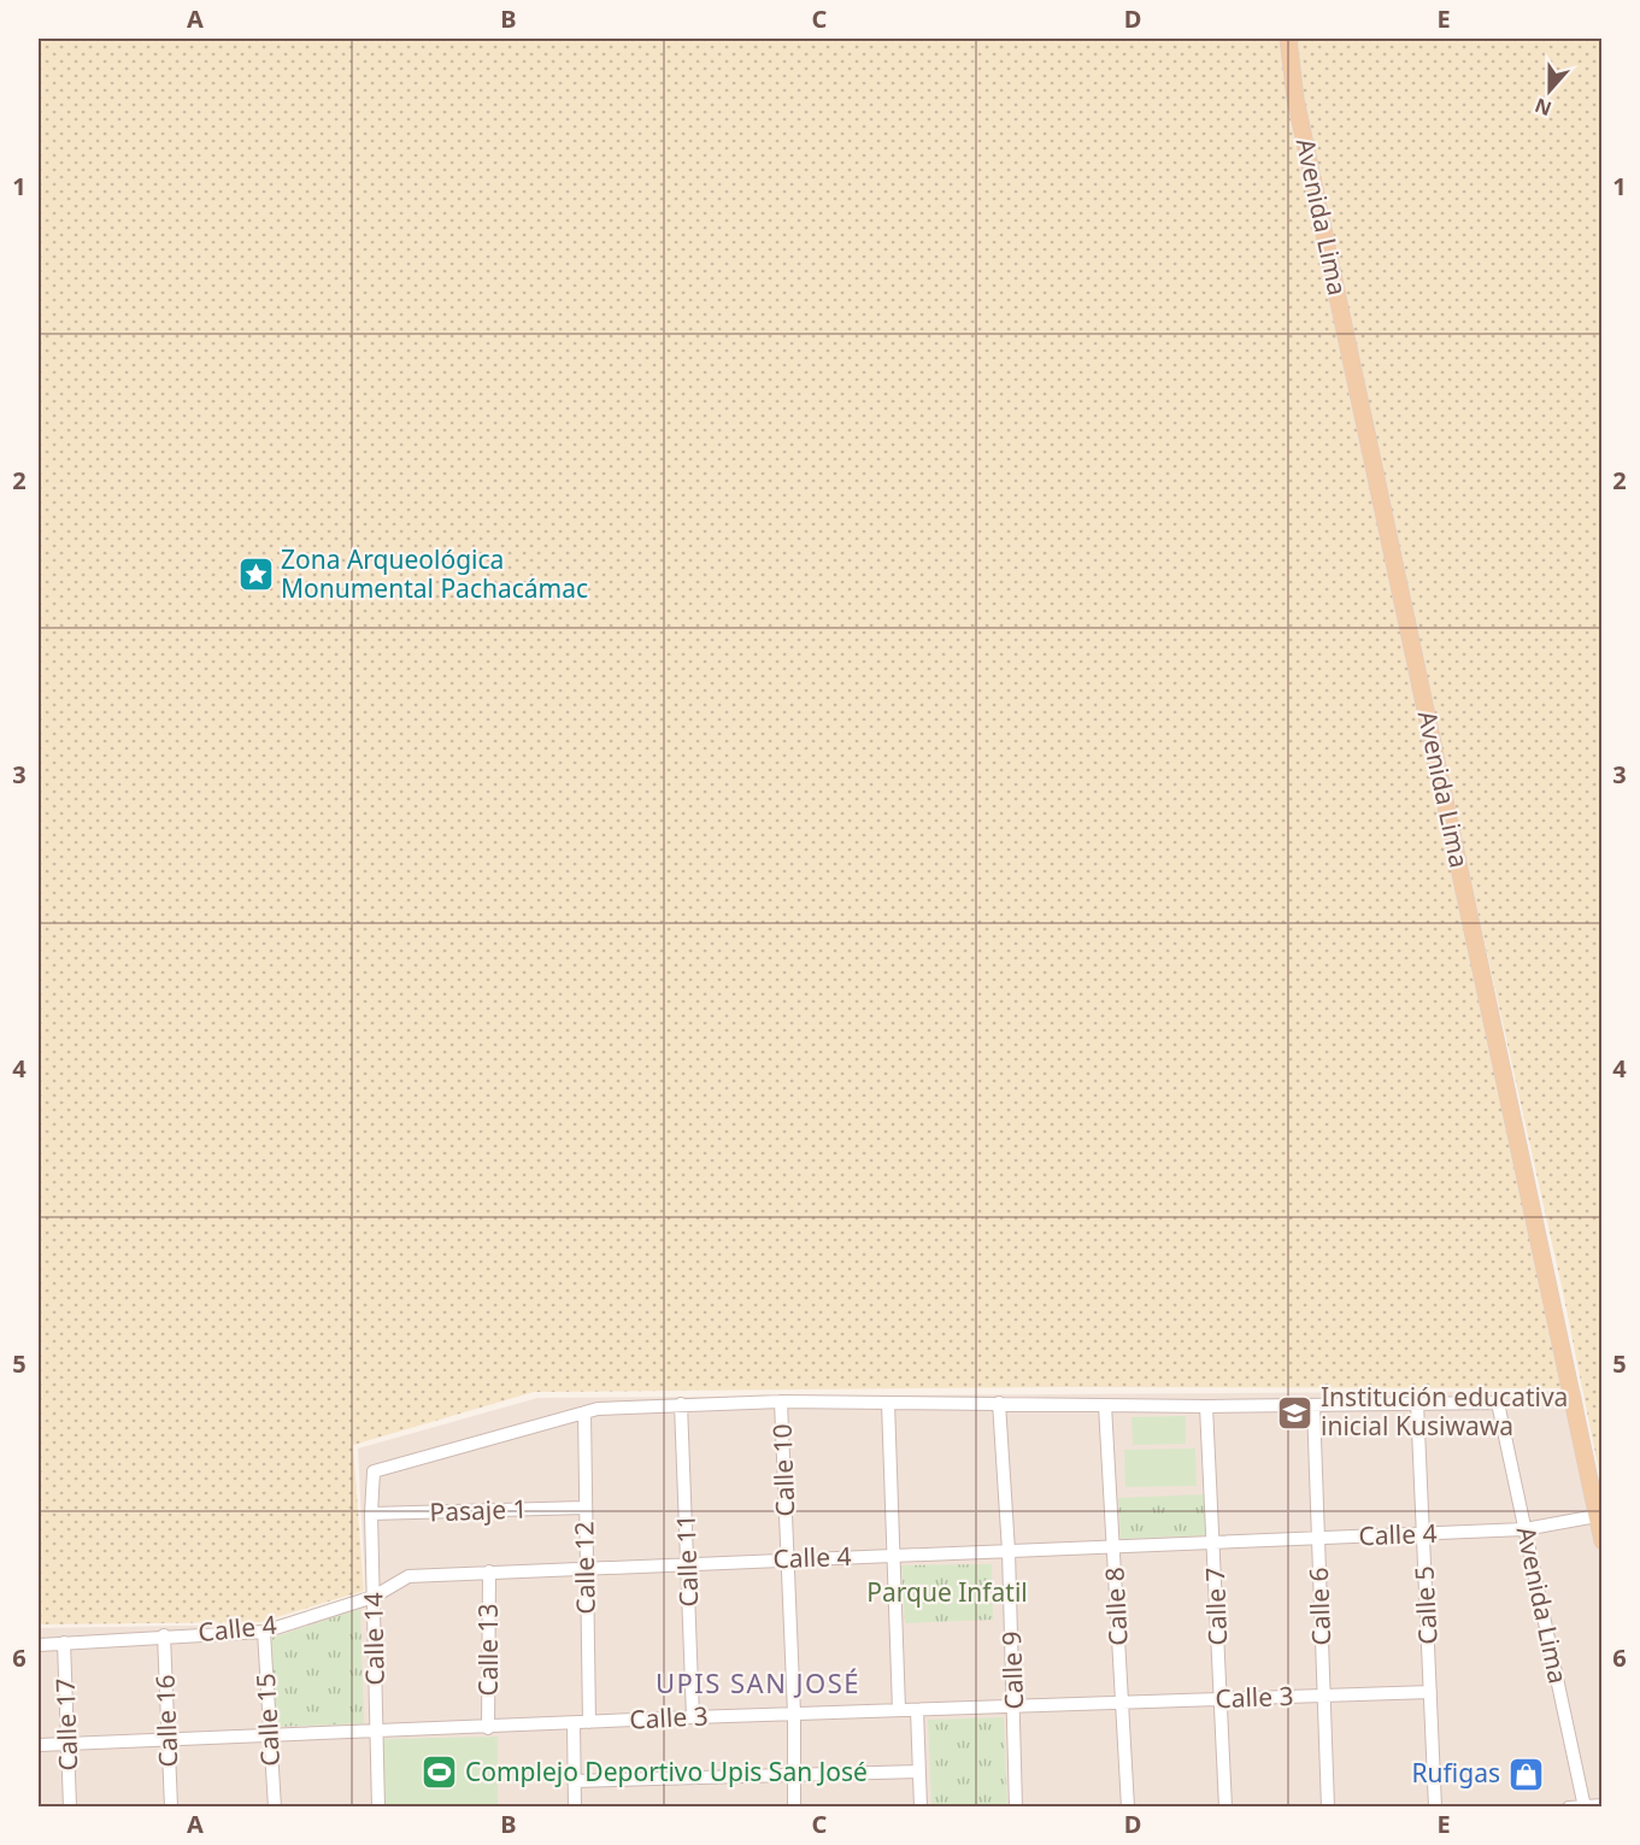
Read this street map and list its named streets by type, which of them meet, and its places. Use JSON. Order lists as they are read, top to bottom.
{
  "streets": {
    "main road": ["Avenida Lima"],
    "street": [
      "Calle 10",
      "Pasaje 1",
      "Calle 4",
      "Calle 11",
      "Calle 12",
      "Calle 5",
      "Calle 8",
      "Calle 7",
      "Calle 6",
      "Calle 14",
      "Calle 13",
      "Calle 9",
      "Calle 3",
      "Calle 15",
      "Calle 16",
      "Calle 17"
    ]
  },
  "crossings": [
    ["Avenida Lima", "Calle 4"],
    ["Avenida Lima", "Calle 5"],
    ["Calle 10", "Calle 4"],
    ["Calle 10", "Calle 3"],
    ["Pasaje 1", "Calle 12"],
    ["Pasaje 1", "Calle 14"],
    ["Calle 4", "Calle 11"],
    ["Calle 4", "Calle 12"],
    ["Calle 4", "Calle 5"],
    ["Calle 4", "Calle 8"],
    ["Calle 4", "Calle 7"],
    ["Calle 4", "Calle 6"],
    ["Calle 4", "Calle 14"],
    ["Calle 4", "Calle 13"],
    ["Calle 4", "Calle 9"],
    ["Calle 4", "Calle 15"],
    ["Calle 4", "Calle 16"],
    ["Calle 4", "Calle 17"],
    ["Calle 11", "Calle 3"],
    ["Calle 12", "Calle 14"],
    ["Calle 12", "Calle 3"],
    ["Calle 5", "Calle 3"],
    ["Calle 8", "Calle 3"],
    ["Calle 7", "Calle 3"],
    ["Calle 6", "Calle 3"],
    ["Calle 14", "Calle 3"],
    ["Calle 13", "Calle 3"],
    ["Calle 9", "Calle 3"],
    ["Calle 3", "Calle 15"],
    ["Calle 3", "Calle 16"],
    ["Calle 3", "Calle 17"]
  ],
  "districts": ["UPIS SAN JOSÉ"],
  "parks": ["Parque Infatil"],
  "places": {
    "place": ["Zona Arqueológica Monumental Pachacámac"],
    "school or university": ["Institución educativa inicial Kusiwawa"],
    "sports": ["Complejo Deportivo Upis San José"],
    "shop": ["Rufigas"]
  },
  "north": "bottom",
  "grid": {
    "columns": [
      "A",
      "B",
      "C",
      "D",
      "E"
    ],
    "rows": [
      "1",
      "2",
      "3",
      "4",
      "5",
      "6"
    ]
  }
}
